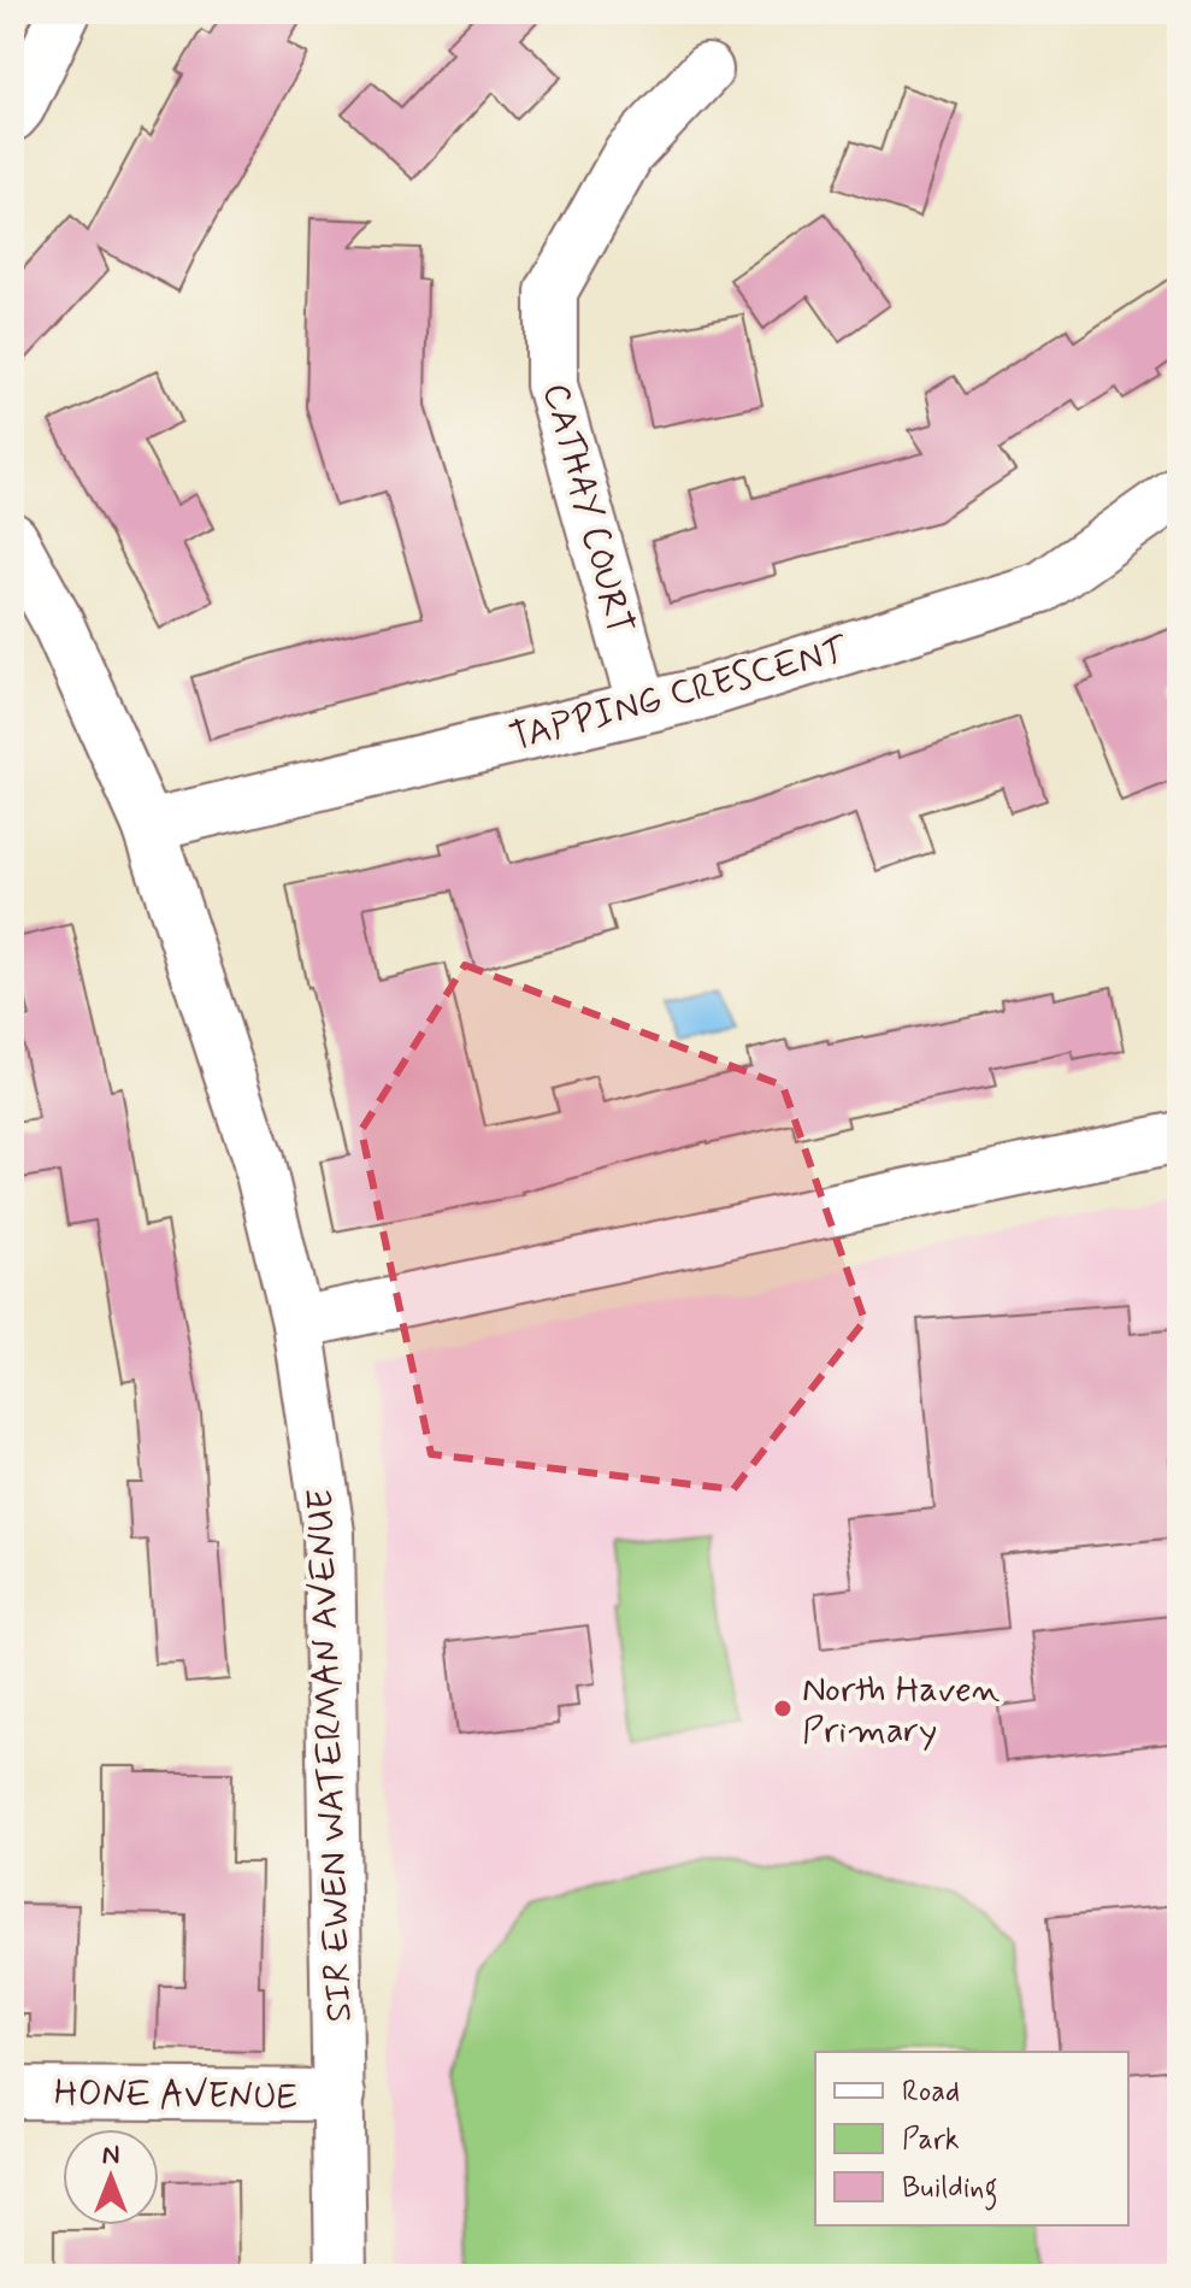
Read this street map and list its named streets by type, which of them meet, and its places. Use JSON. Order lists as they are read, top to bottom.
{
  "streets": {
    "street": [
      "CATHAY COURT",
      "TAPPING CRESCENT",
      "SIR EWEN WATERMAN AVENUE",
      "HONE AVENUE"
    ]
  },
  "crossings": [
    ["CATHAY COURT", "TAPPING CRESCENT"],
    ["TAPPING CRESCENT", "SIR EWEN WATERMAN AVENUE"],
    ["SIR EWEN WATERMAN AVENUE", "HONE AVENUE"]
  ],
  "places": ["North Haven Primary"],
  "legend": ["Road", "Park", "Building"],
  "north": "top"
}
